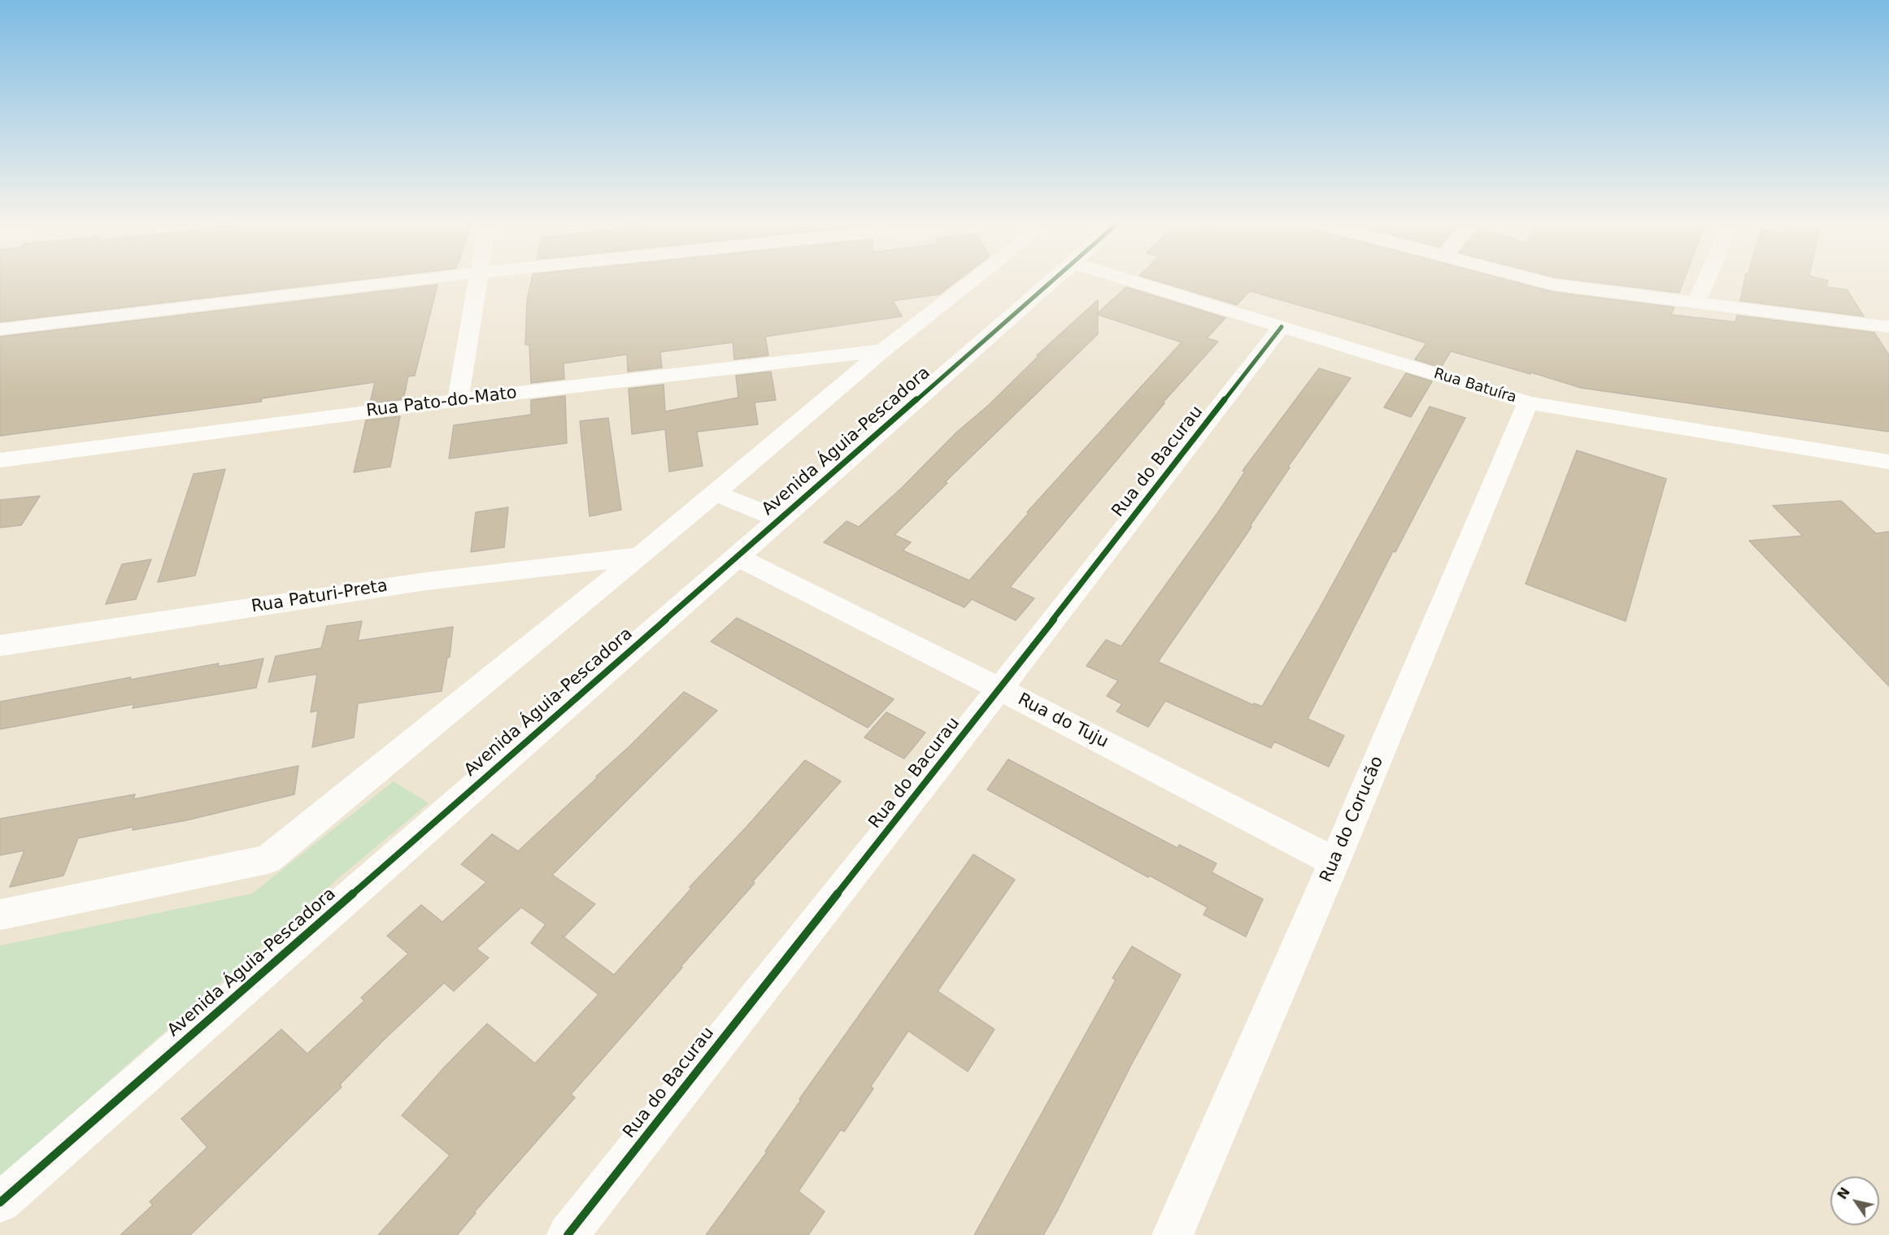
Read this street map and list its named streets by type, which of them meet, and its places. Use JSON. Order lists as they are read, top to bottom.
{
  "streets": {
    "street": [
      "Rua Batuíra",
      "Rua Pato-do-Mato",
      "Avenida Águia-Pescadora",
      "Rua do Bacurau",
      "Rua Paturi-Preta",
      "Rua do Tuju",
      "Rua do Corucão"
    ]
  },
  "crossings": [
    ["Rua Batuíra", "Rua do Bacurau"],
    ["Rua Batuíra", "Rua do Corucão"],
    ["Avenida Águia-Pescadora", "Rua do Tuju"],
    ["Rua do Bacurau", "Rua do Tuju"],
    ["Rua do Tuju", "Rua do Corucão"]
  ],
  "north": "top left"
}
